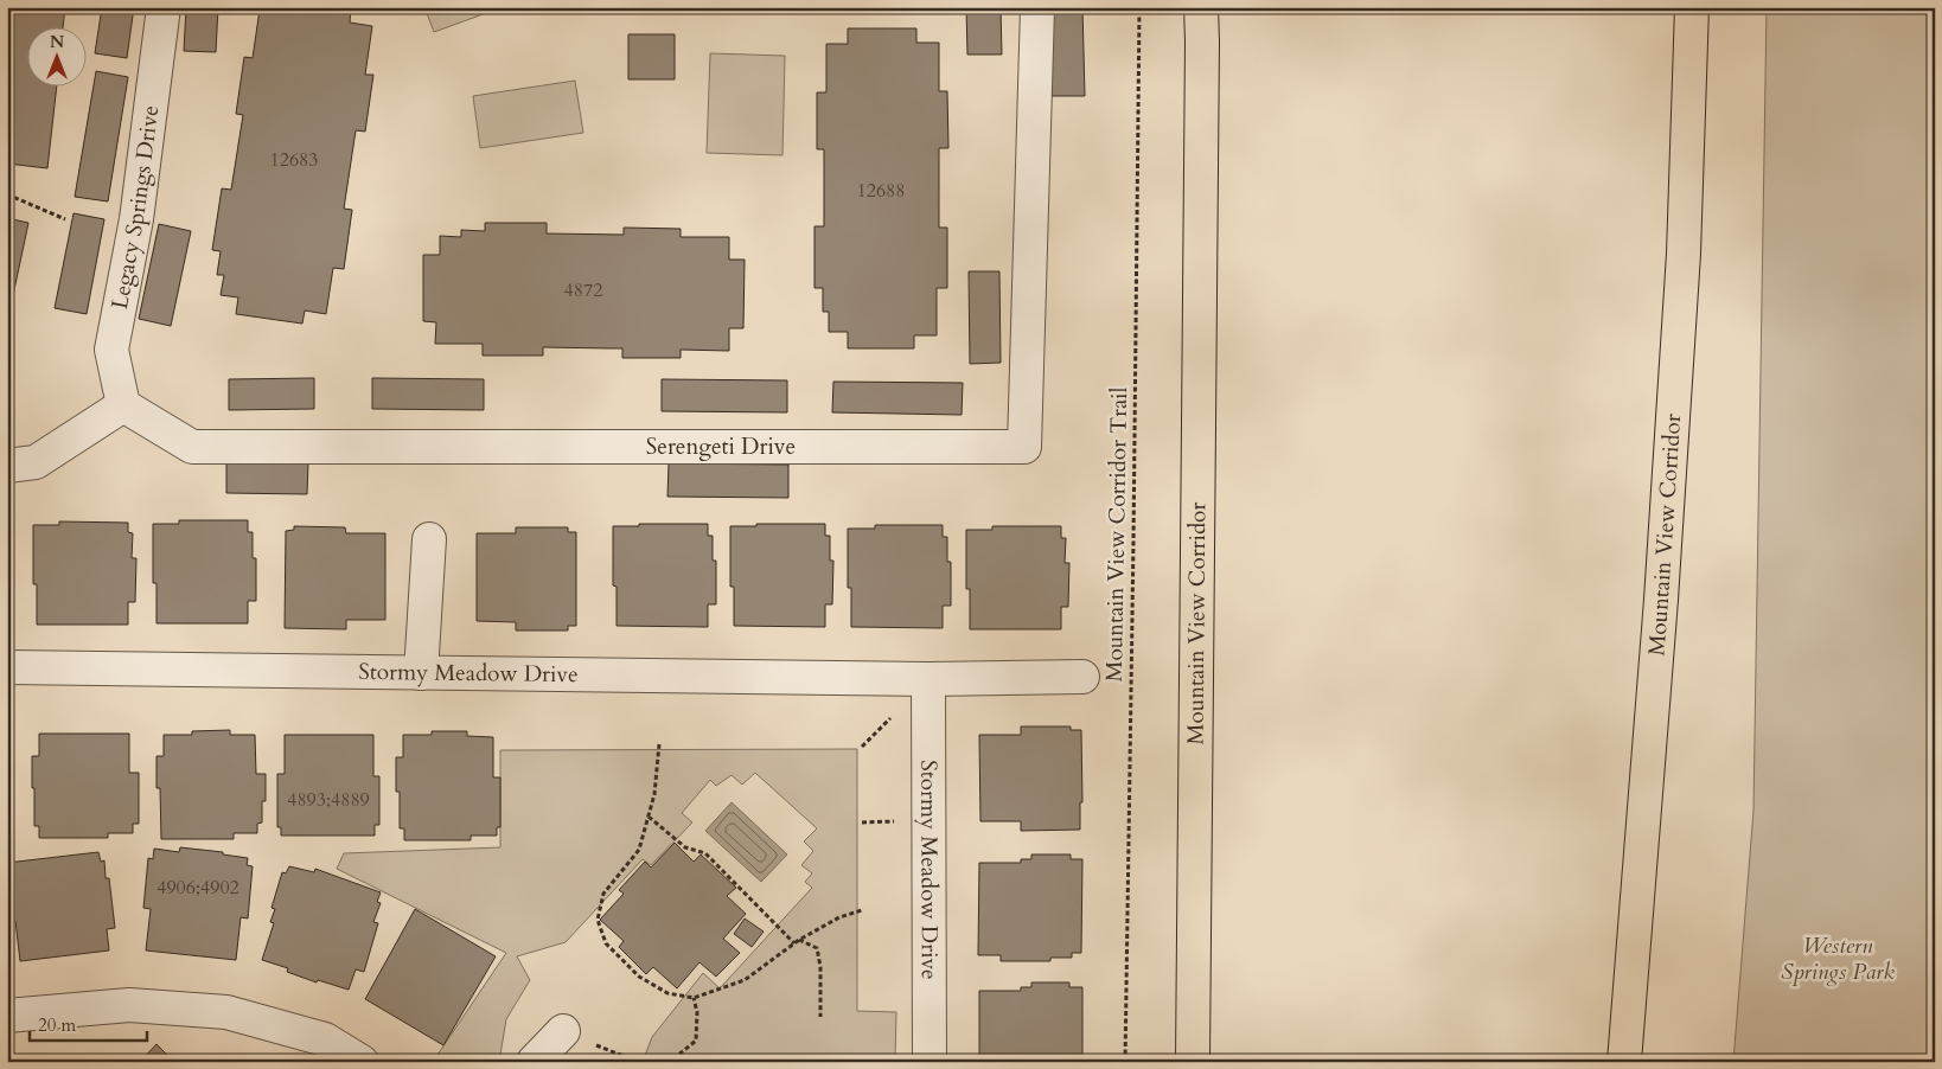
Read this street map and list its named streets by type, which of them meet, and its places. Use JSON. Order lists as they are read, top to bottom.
{
  "streets": {
    "highway": ["Mountain View Corridor"],
    "street": ["Legacy Springs Drive", "Serengeti Drive", "Stormy Meadow Drive"],
    "path": ["Mountain View Corridor Trail"]
  },
  "crossings": [
    ["Legacy Springs Drive", "Serengeti Drive"]
  ],
  "parks": ["Western Springs Park"],
  "house_numbers": [
    "12683",
    "12688",
    "4872",
    "4893;4889",
    "4906;4902"
  ],
  "scale_bar": "20 m",
  "north": "top"
}
